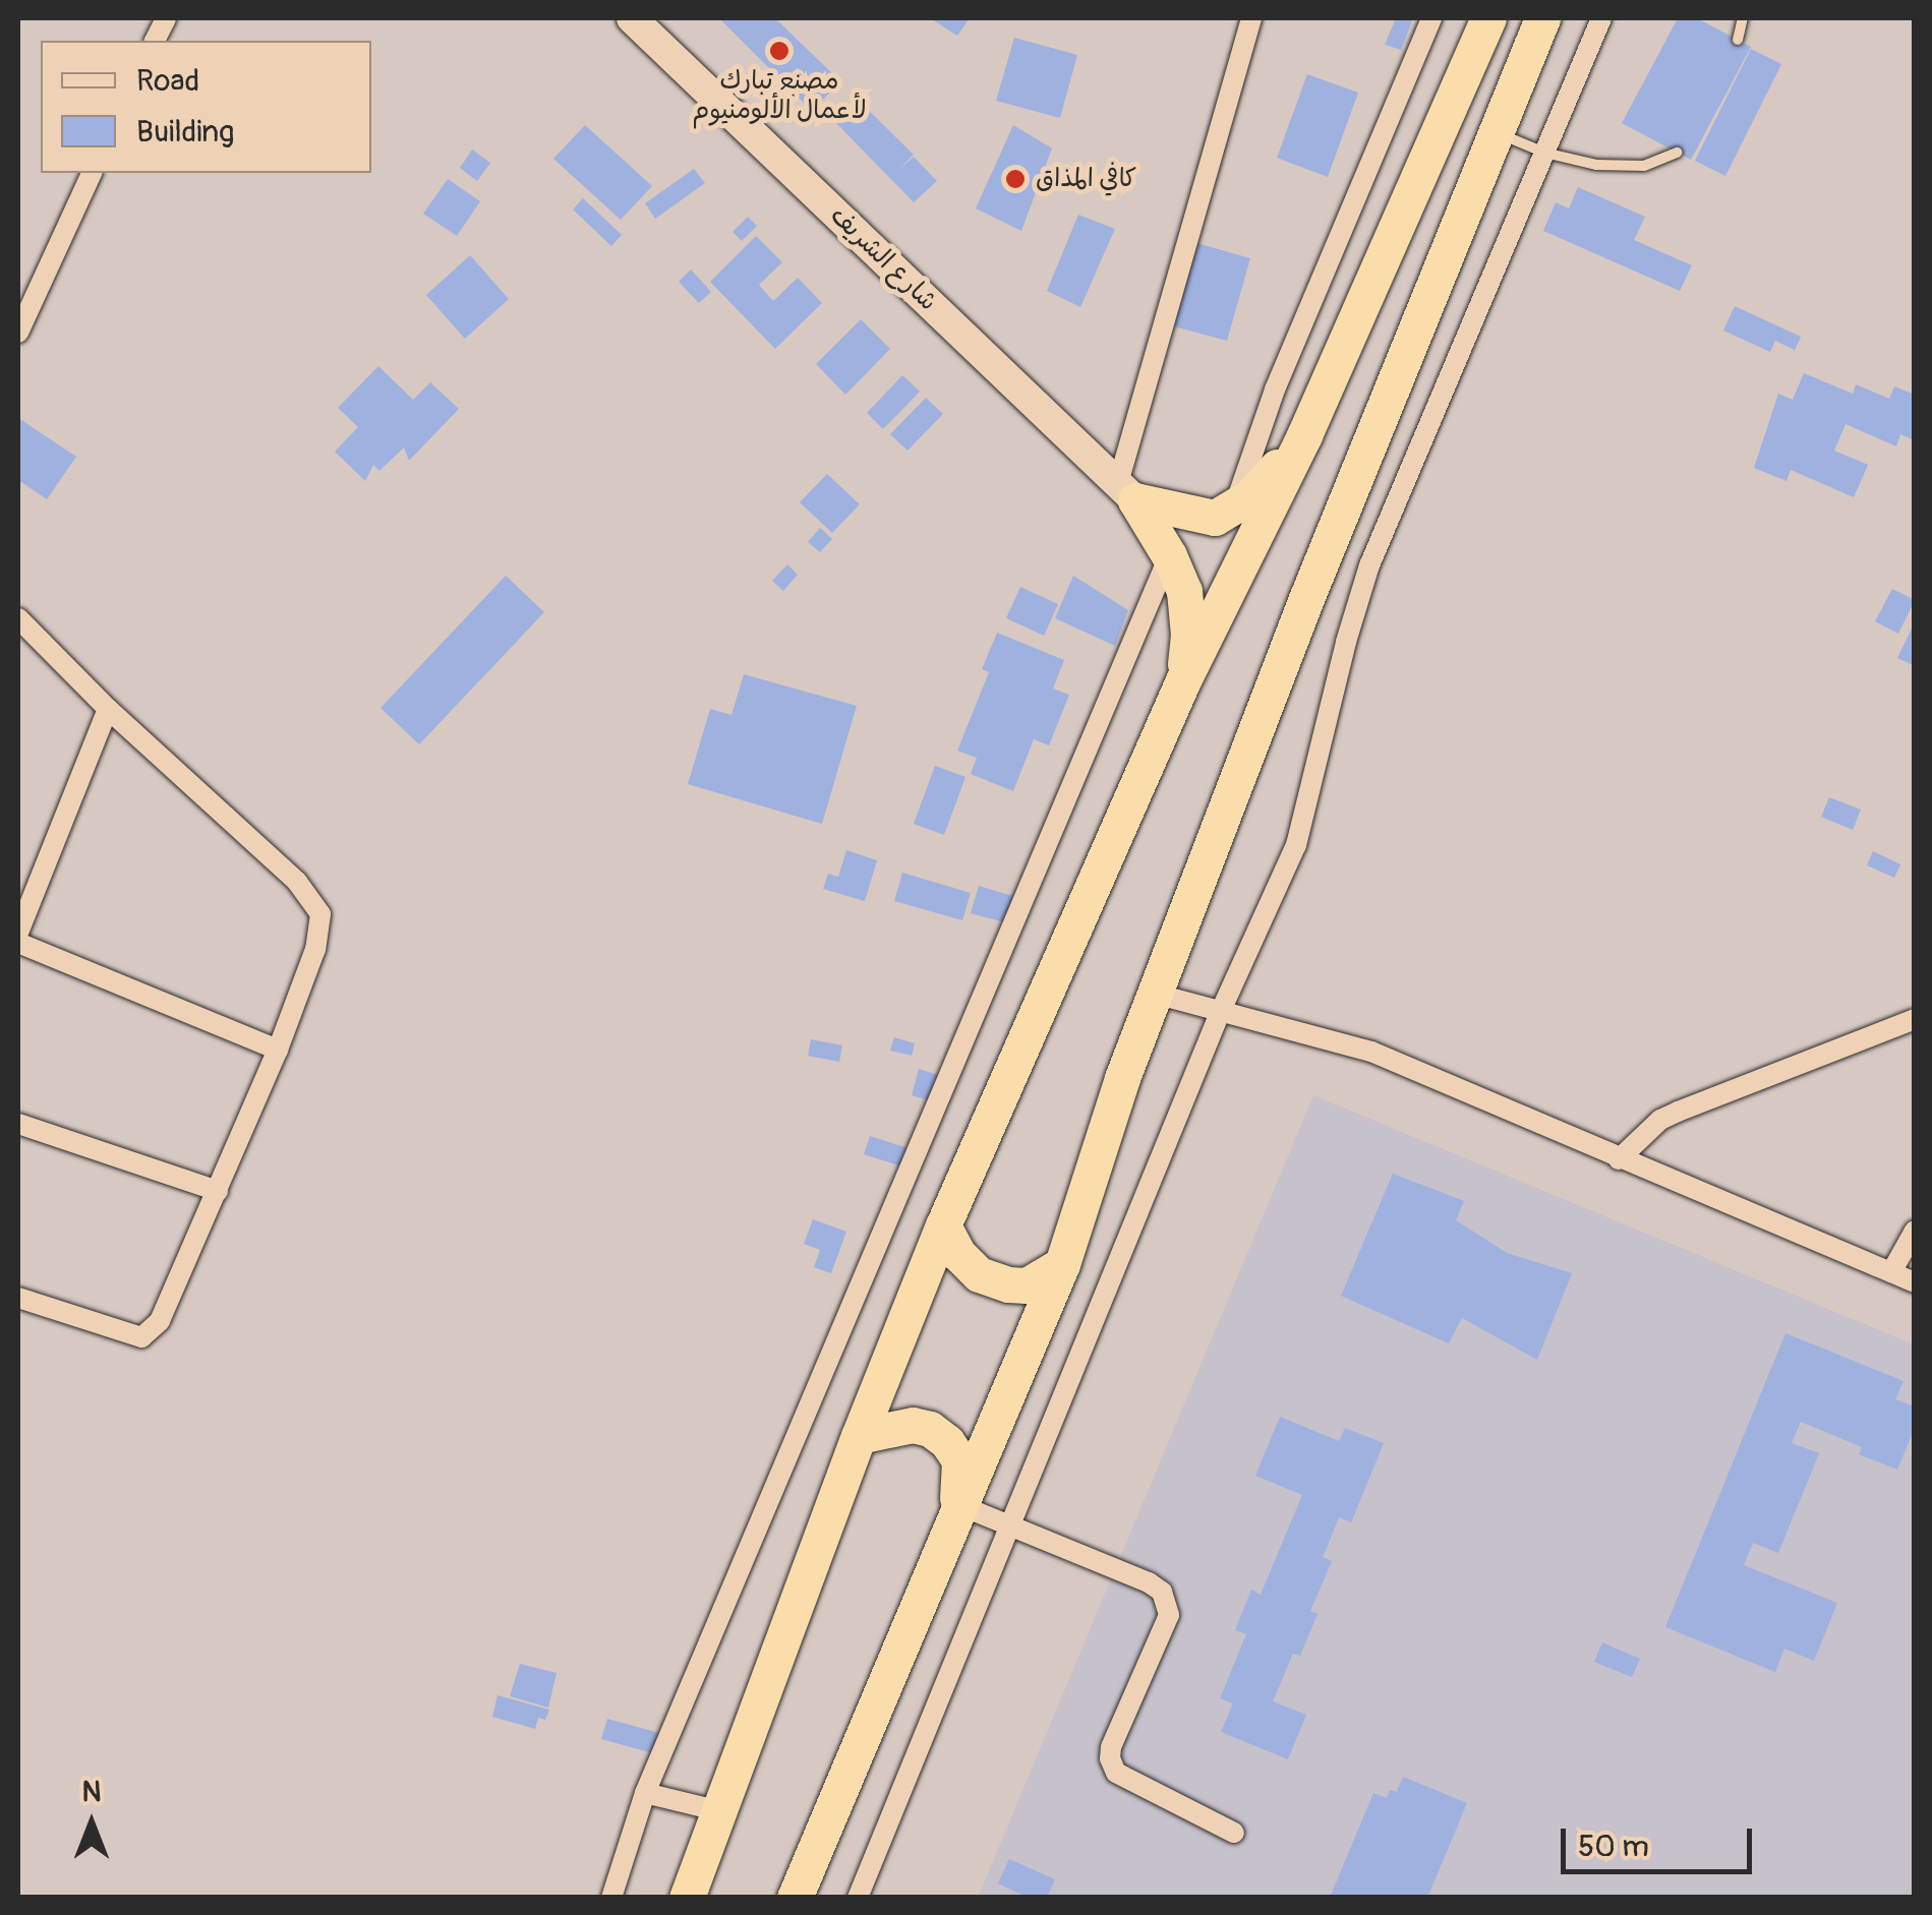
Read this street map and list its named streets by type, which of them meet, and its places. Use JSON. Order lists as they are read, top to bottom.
{
  "streets": {
    "main road": ["شارع الشريف"]
  },
  "places": ["مصنع تبارك لأعمال الألومنيوم", "كافي المذاق"],
  "legend": ["Road", "Building"],
  "scale_bar": "50 m",
  "north": "top"
}
